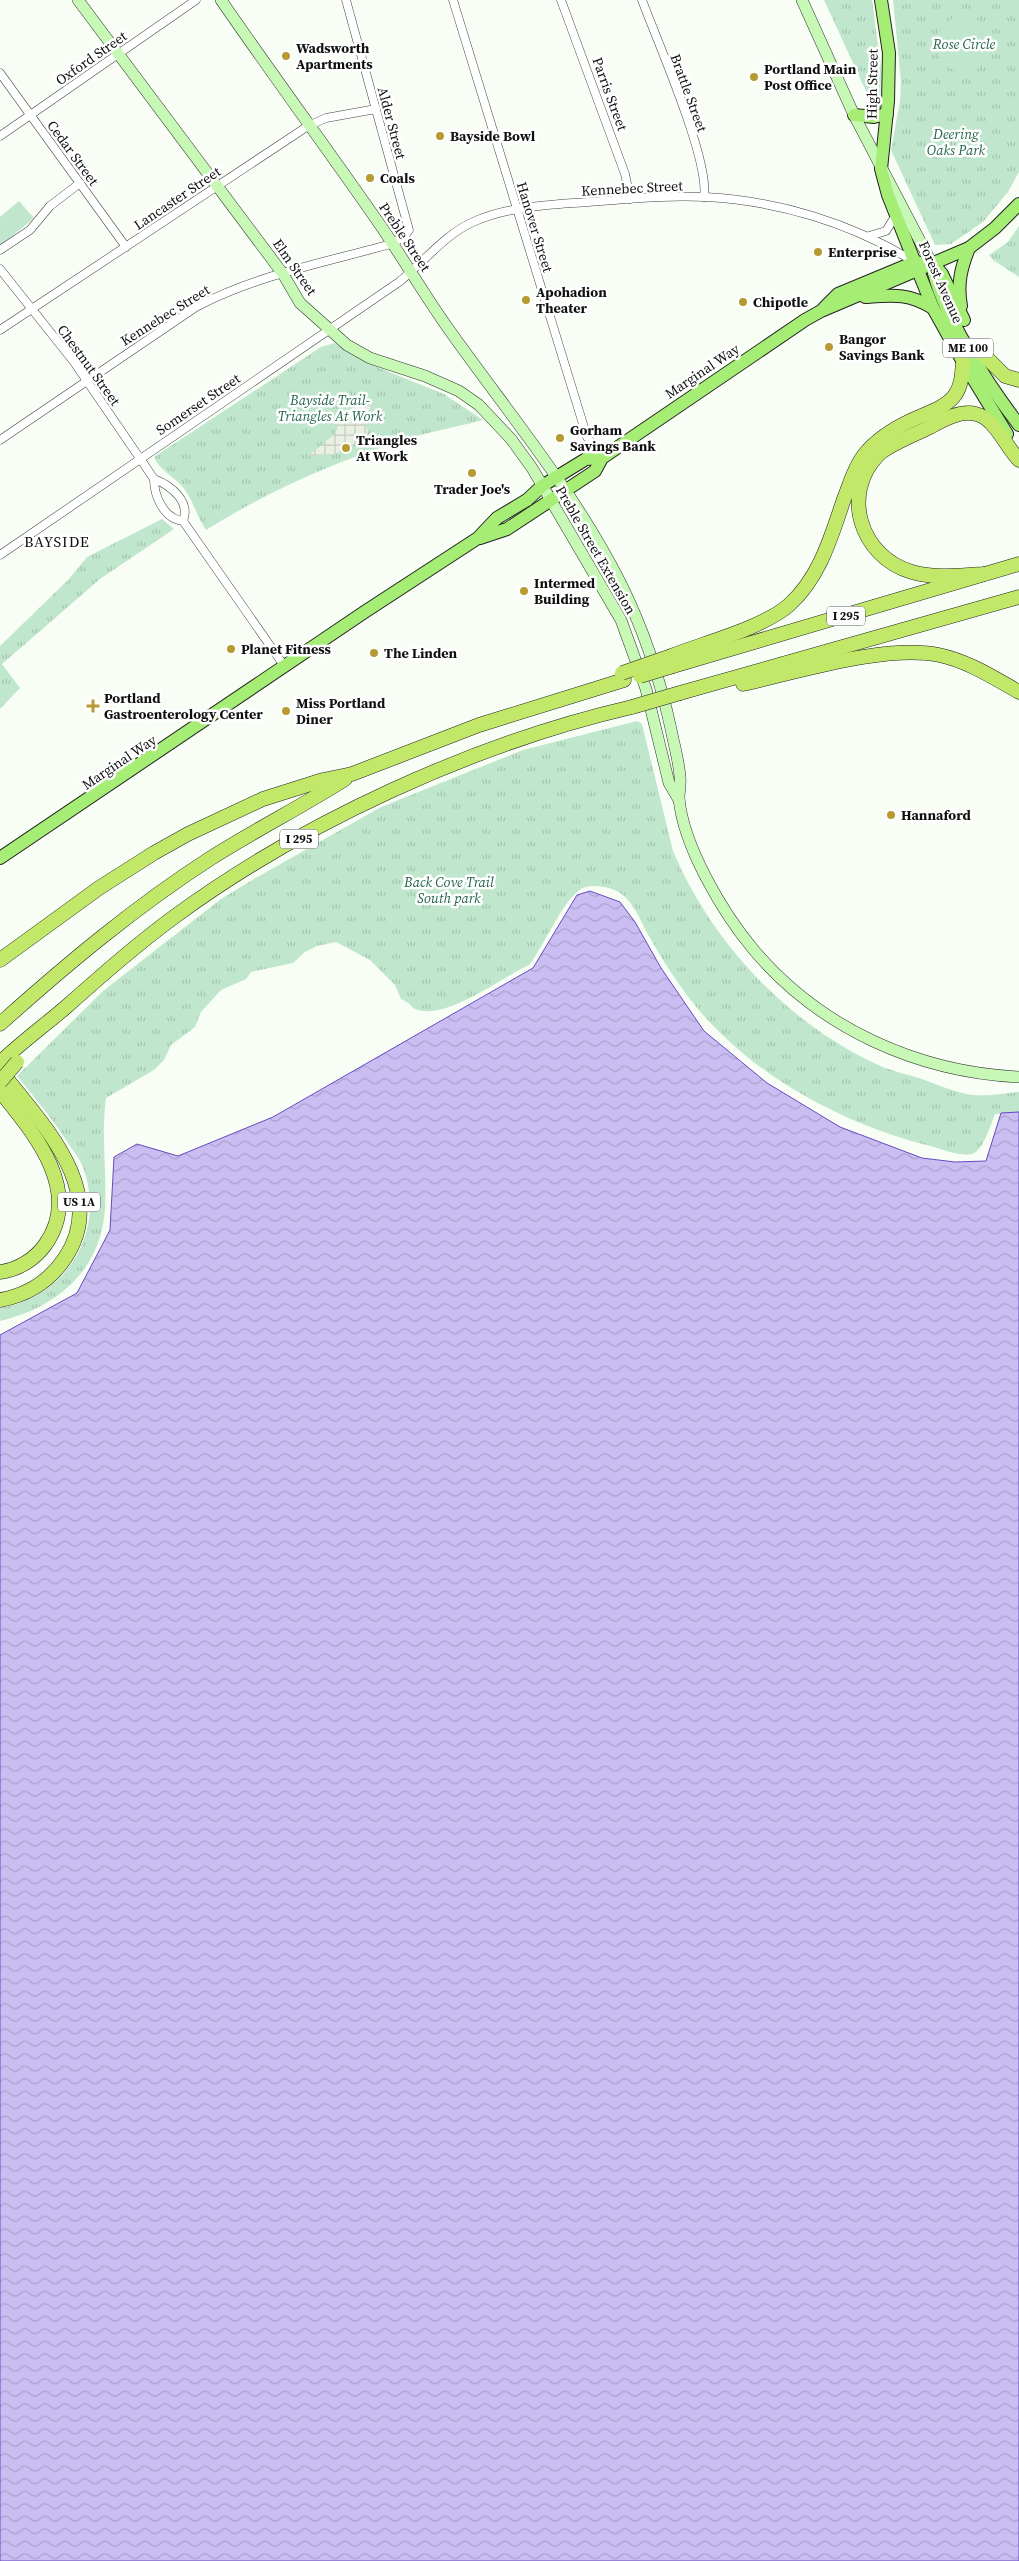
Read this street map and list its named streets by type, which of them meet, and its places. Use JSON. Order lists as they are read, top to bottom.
{
  "streets": {
    "highway": ["I 295", "US 1A"],
    "main road": [
      "High Street",
      "Preble Street",
      "Elm Street",
      "Forest Avenue",
      "ME 100",
      "Marginal Way",
      "Preble Street Extension"
    ],
    "street": [
      "Oxford Street",
      "Brattle Street",
      "Parris Street",
      "Alder Street",
      "Cedar Street",
      "Kennebec Street",
      "Lancaster Street",
      "Hanover Street",
      "Chestnut Street",
      "Somerset Street"
    ]
  },
  "crossings": [
    ["Oxford Street", "Cedar Street"],
    ["Oxford Street", "Elm Street"],
    ["High Street", "Forest Avenue"],
    ["Brattle Street", "Kennebec Street"],
    ["Parris Street", "Kennebec Street"],
    ["Alder Street", "Kennebec Street"],
    ["Alder Street", "Lancaster Street"],
    ["Alder Street", "Preble Street"],
    ["Cedar Street", "Lancaster Street"],
    ["Kennebec Street", "Hanover Street"],
    ["Kennebec Street", "Preble Street"],
    ["Kennebec Street", "Elm Street"],
    ["Kennebec Street", "Forest Avenue"],
    ["Kennebec Street", "Chestnut Street"],
    ["Kennebec Street", "Marginal Way"],
    ["Kennebec Street", "Somerset Street"],
    ["Lancaster Street", "Preble Street"],
    ["Lancaster Street", "Elm Street"],
    ["Lancaster Street", "Chestnut Street"],
    ["Hanover Street", "Marginal Way"],
    ["Preble Street", "Marginal Way"],
    ["Preble Street", "Somerset Street"],
    ["Preble Street", "Preble Street Extension"],
    ["Elm Street", "Marginal Way"],
    ["Elm Street", "Somerset Street"],
    ["Elm Street", "Preble Street Extension"],
    ["Forest Avenue", "Marginal Way"],
    ["Chestnut Street", "Marginal Way"],
    ["Chestnut Street", "Somerset Street"],
    ["Marginal Way", "Preble Street Extension"]
  ],
  "districts": ["BAYSIDE"],
  "parks": [
    "Rose Circle",
    "Deering Oaks Park",
    "Bayside Trail- Triangles At Work",
    "Back Cove Trail South park"
  ],
  "places": {
    "other": [
      "Wadsworth Apartments",
      "Portland Main Post Office",
      "Bayside Bowl",
      "Coals",
      "Enterprise",
      "Apohadion Theater",
      "Chipotle",
      "Bangor Savings Bank",
      "Gorham Savings Bank",
      "Triangles At Work",
      "Trader Joe's",
      "Intermed Building",
      "Planet Fitness",
      "The Linden",
      "Miss Portland Diner",
      "Hannaford"
    ],
    "health": ["Portland Gastroenterology Center"]
  }
}
